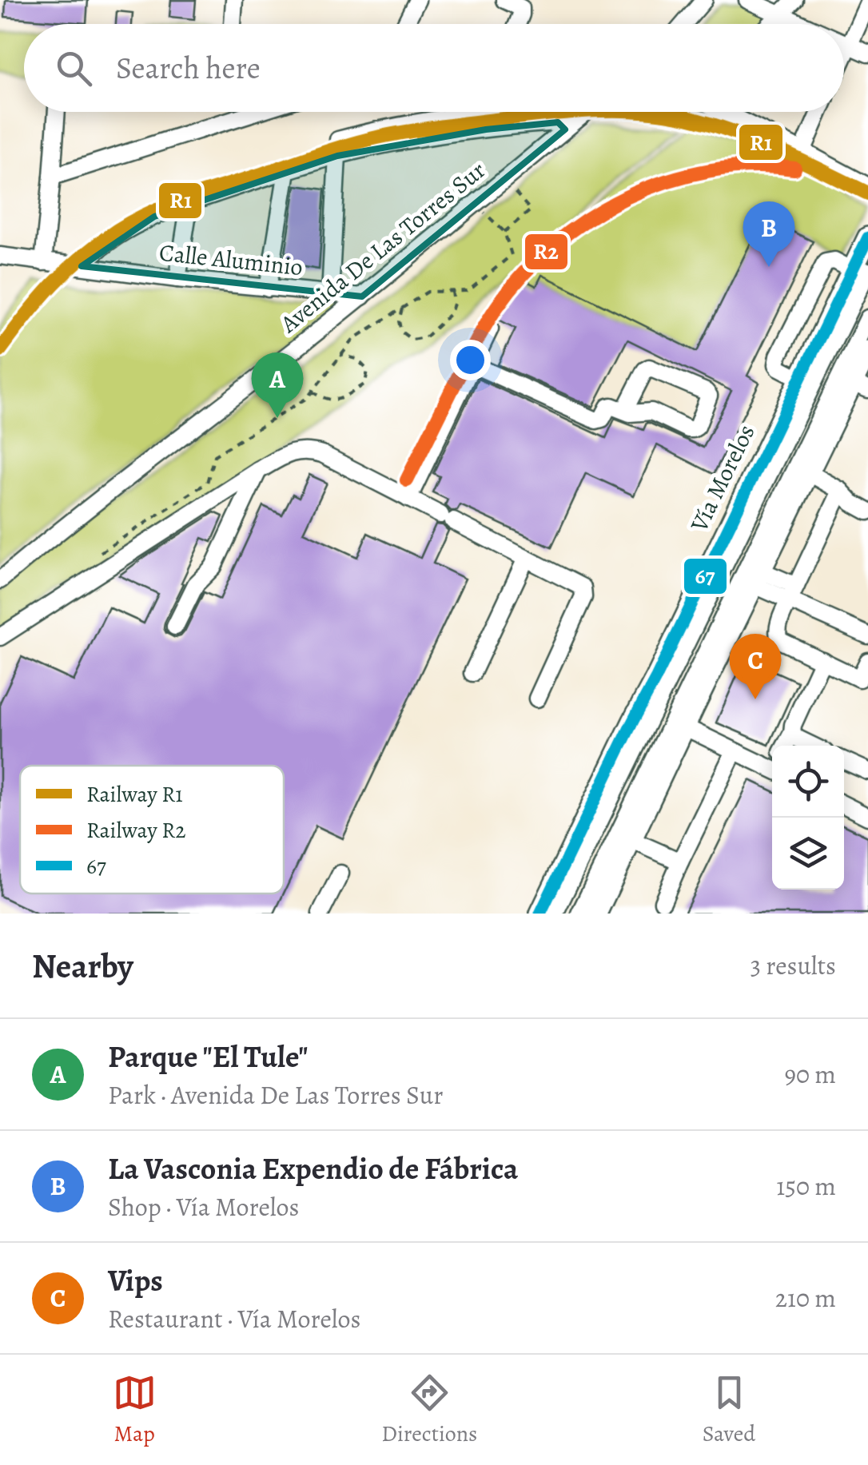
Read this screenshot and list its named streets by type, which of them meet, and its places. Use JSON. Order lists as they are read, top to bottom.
{
  "streets": {
    "main road": ["Vía Morelos"],
    "street": ["Avenida De Las Torres Sur", "Calle Aluminio"]
  },
  "crossings": [
    ["Avenida De Las Torres Sur", "Calle Aluminio"]
  ],
  "lines": ["rail line R1", "rail line R2", "transit line 67"],
  "legend": ["Railway R1", "Railway R2", "67"],
  "page": {
    "search": "Search here",
    "pins": ["B", "A", "C"],
    "heading": ["Nearby", "3 results"],
    "list": [
      {
        "mark": "A",
        "name": "Parque \"El Tule\"",
        "note": "Park · Avenida De Las Torres Sur",
        "value": "90 m"
      },
      {
        "mark": "B",
        "name": "La Vasconia Expendio de Fábrica",
        "note": "Shop · Vía Morelos",
        "value": "150 m"
      },
      {
        "mark": "C",
        "name": "Vips",
        "note": "Restaurant · Vía Morelos",
        "value": "210 m"
      }
    ],
    "nav": ["Map", "Directions", "Saved"]
  }
}
